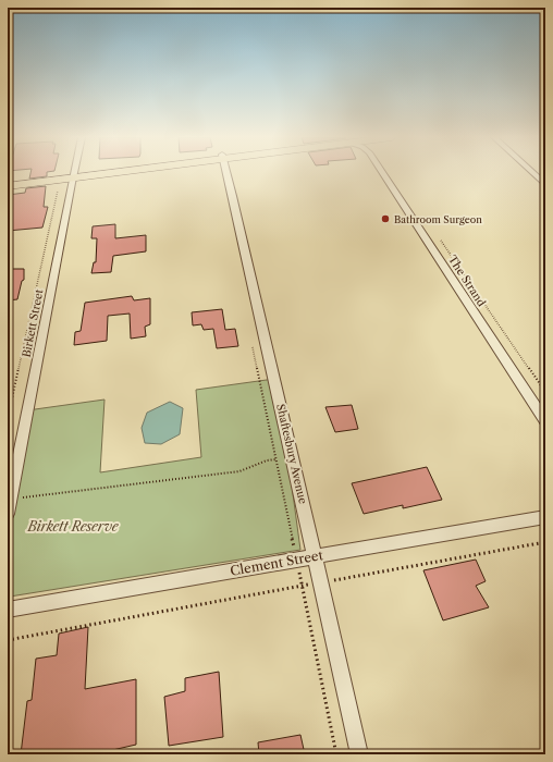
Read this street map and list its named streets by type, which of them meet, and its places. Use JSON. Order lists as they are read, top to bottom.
{
  "streets": {
    "street": [
      "The Strand",
      "Birkett Street",
      "Shaftesbury Avenue",
      "Clement Street"
    ]
  },
  "crossings": [
    ["Shaftesbury Avenue", "Clement Street"]
  ],
  "parks": ["Birkett Reserve"],
  "places": ["Bathroom Surgeon"]
}
